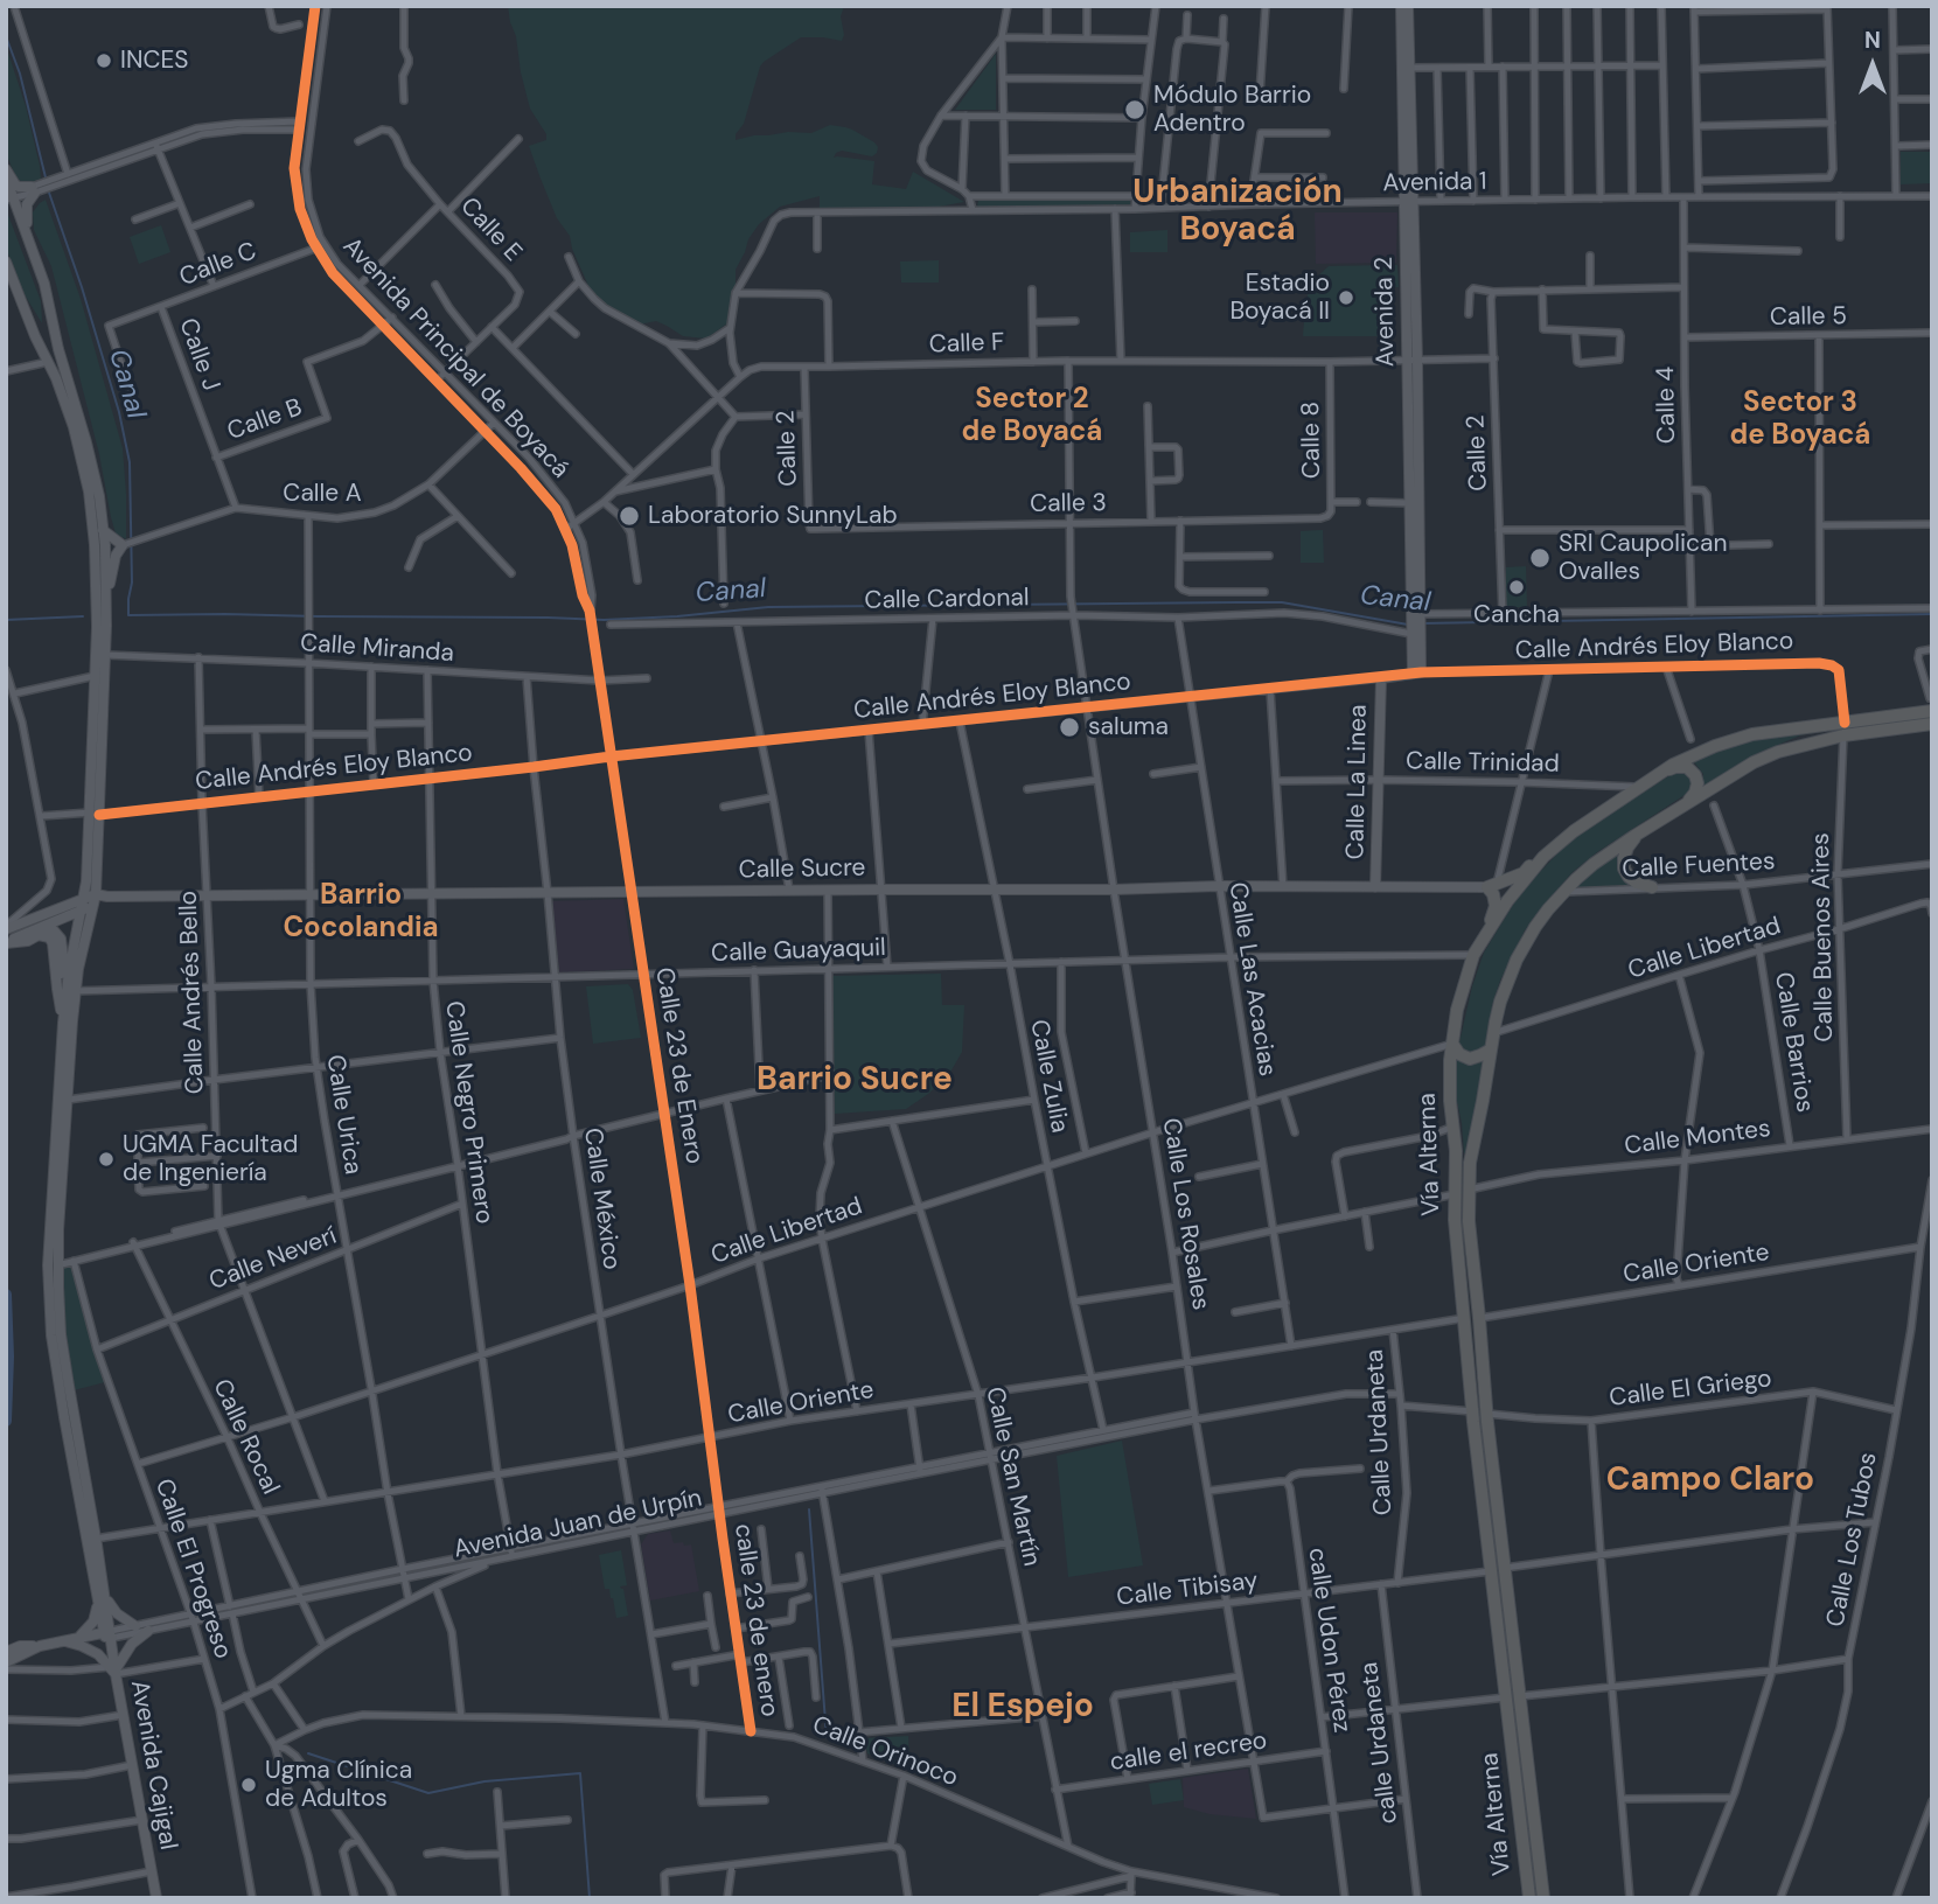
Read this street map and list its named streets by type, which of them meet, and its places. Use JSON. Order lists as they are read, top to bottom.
{
  "streets": {
    "highway": ["Vía Alterna"],
    "main road": [
      "Avenida 2",
      "Calle Andrés Eloy Blanco",
      "Calle La Linea",
      "Calle Sucre",
      "Avenida Cajigal"
    ],
    "street": [
      "Avenida 1",
      "Calle E",
      "Calle C",
      "Calle 5",
      "Calle F",
      "Calle J",
      "Avenida Principal de Boyacá",
      "Calle 4",
      "Calle B",
      "Calle 8",
      "Calle 2",
      "Calle A",
      "Calle 3",
      "Calle Cardonal",
      "Calle Miranda",
      "Calle Trinidad",
      "Calle Fuentes",
      "Calle Buenos Aires",
      "Calle Libertad",
      "Calle Guayaquil",
      "Calle Las Acacias",
      "Calle Andrés Bello",
      "Calle Barrios",
      "Calle 23 de Enero",
      "Calle Zulia",
      "Calle Negro Primero",
      "Calle Urica",
      "Calle Montes",
      "Calle México",
      "Calle Los Rosales",
      "Calle Neverí",
      "Calle Oriente",
      "Calle El Griego",
      "Calle Urdaneta",
      "Calle Rocal",
      "Calle San Martín",
      "Avenida Juan de Urpín",
      "Calle Los Tubos",
      "Calle El Progreso",
      "Calle Tibisay",
      "calle 23 de enero",
      "calle Udon Pérez",
      "calle Urdaneta",
      "Calle Orinoco",
      "calle el recreo"
    ]
  },
  "crossings": [
    ["Avenida 1", "Avenida 2"],
    ["Avenida 1", "Calle 4"],
    ["Calle E", "Avenida Principal de Boyacá"],
    ["Calle C", "Calle J"],
    ["Calle C", "Avenida Principal de Boyacá"],
    ["Avenida 2", "Calle F"],
    ["Calle 5", "Calle 4"],
    ["Calle F", "Avenida Principal de Boyacá"],
    ["Calle F", "Calle 8"],
    ["Calle F", "Calle 2"],
    ["Calle J", "Calle B"],
    ["Calle J", "Calle A"],
    ["Avenida Principal de Boyacá", "Calle B"],
    ["Avenida Principal de Boyacá", "Calle A"],
    ["Avenida Principal de Boyacá", "Calle 23 de Enero"],
    ["Calle 8", "Calle 3"],
    ["Calle 2", "Calle 3"],
    ["Calle A", "Calle Urica"],
    ["Calle 3", "Calle Los Rosales"],
    ["Calle Cardonal", "Calle Las Acacias"],
    ["Calle Cardonal", "Calle Los Rosales"],
    ["Calle Andrés Eloy Blanco", "Calle La Linea"],
    ["Calle Andrés Eloy Blanco", "Calle Buenos Aires"],
    ["Calle Andrés Eloy Blanco", "Calle Las Acacias"],
    ["Calle Andrés Eloy Blanco", "Calle Andrés Bello"],
    ["Calle Andrés Eloy Blanco", "Calle 23 de Enero"],
    ["Calle Andrés Eloy Blanco", "Calle Zulia"],
    ["Calle Andrés Eloy Blanco", "Calle Negro Primero"],
    ["Calle Andrés Eloy Blanco", "Calle Urica"],
    ["Calle Andrés Eloy Blanco", "Vía Alterna"],
    ["Calle Andrés Eloy Blanco", "Calle México"],
    ["Calle Andrés Eloy Blanco", "Calle Los Rosales"],
    ["Calle Miranda", "Calle Andrés Bello"],
    ["Calle Miranda", "Calle 23 de Enero"],
    ["Calle Miranda", "Calle Negro Primero"],
    ["Calle Miranda", "Calle Urica"],
    ["Calle Miranda", "Calle México"],
    ["Calle Trinidad", "Calle La Linea"],
    ["Calle Trinidad", "Vía Alterna"],
    ["Calle La Linea", "Calle Sucre"],
    ["Calle Fuentes", "Calle Buenos Aires"],
    ["Calle Fuentes", "Calle Barrios"],
    ["Calle Fuentes", "Vía Alterna"],
    ["Calle Sucre", "Calle Las Acacias"],
    ["Calle Sucre", "Calle Andrés Bello"],
    ["Calle Sucre", "Calle 23 de Enero"],
    ["Calle Sucre", "Calle Zulia"],
    ["Calle Sucre", "Calle Negro Primero"],
    ["Calle Sucre", "Calle Urica"],
    ["Calle Sucre", "Calle México"],
    ["Calle Sucre", "Calle Los Rosales"],
    ["Calle Buenos Aires", "Calle Libertad"],
    ["Calle Buenos Aires", "Calle Montes"],
    ["Calle Buenos Aires", "Vía Alterna"],
    ["Calle Libertad", "Calle Las Acacias"],
    ["Calle Libertad", "Calle Andrés Bello"],
    ["Calle Libertad", "Calle Barrios"],
    ["Calle Libertad", "Calle 23 de Enero"],
    ["Calle Libertad", "Calle Zulia"],
    ["Calle Libertad", "Calle Negro Primero"],
    ["Calle Libertad", "Calle Urica"],
    ["Calle Libertad", "Vía Alterna"],
    ["Calle Libertad", "Calle México"],
    ["Calle Libertad", "Calle Los Rosales"],
    ["Calle Libertad", "Calle Rocal"],
    ["Calle Libertad", "Calle San Martín"],
    ["Calle Libertad", "Calle El Progreso"],
    ["Calle Guayaquil", "Calle Las Acacias"],
    ["Calle Guayaquil", "Calle Andrés Bello"],
    ["Calle Guayaquil", "Calle 23 de Enero"],
    ["Calle Guayaquil", "Calle Zulia"],
    ["Calle Guayaquil", "Calle Negro Primero"],
    ["Calle Guayaquil", "Calle Urica"],
    ["Calle Guayaquil", "Vía Alterna"],
    ["Calle Guayaquil", "Calle México"],
    ["Calle Guayaquil", "Calle Los Rosales"],
    ["Calle Las Acacias", "Calle Oriente"],
    ["Calle Andrés Bello", "Calle Neverí"],
    ["Calle Andrés Bello", "Calle Oriente"],
    ["Calle Barrios", "Calle Montes"],
    ["Calle 23 de Enero", "Calle Oriente"],
    ["Calle 23 de Enero", "Avenida Juan de Urpín"],
    ["Calle 23 de Enero", "calle 23 de enero"],
    ["Calle Zulia", "Calle Oriente"],
    ["Calle Zulia", "Avenida Juan de Urpín"],
    ["Calle Negro Primero", "Calle Neverí"],
    ["Calle Negro Primero", "Calle Oriente"],
    ["Calle Negro Primero", "Avenida Juan de Urpín"],
    ["Calle Urica", "Calle Neverí"],
    ["Calle Urica", "Calle Oriente"],
    ["Calle Urica", "Avenida Juan de Urpín"],
    ["Calle Montes", "Vía Alterna"],
    ["Vía Alterna", "Calle Oriente"],
    ["Vía Alterna", "Calle El Griego"],
    ["Vía Alterna", "Calle Tibisay"],
    ["Calle México", "Calle Oriente"],
    ["Calle México", "Avenida Juan de Urpín"],
    ["Calle México", "Calle Orinoco"],
    ["Calle Los Rosales", "Calle Oriente"],
    ["Calle Los Rosales", "Avenida Juan de Urpín"],
    ["Calle Los Rosales", "Calle Tibisay"],
    ["Calle Los Rosales", "calle Udon Pérez"],
    ["Calle Los Rosales", "calle el recreo"],
    ["Calle Neverí", "Calle Rocal"],
    ["Calle Neverí", "Calle El Progreso"],
    ["Calle Oriente", "Calle Urdaneta"],
    ["Calle Oriente", "Calle Rocal"],
    ["Calle Oriente", "Calle San Martín"],
    ["Calle Oriente", "Calle Los Tubos"],
    ["Calle Oriente", "Calle El Progreso"],
    ["Calle El Griego", "Calle Los Tubos"],
    ["Calle Urdaneta", "Avenida Juan de Urpín"],
    ["Calle Urdaneta", "Calle Tibisay"],
    ["Calle Rocal", "Avenida Juan de Urpín"],
    ["Calle San Martín", "Avenida Juan de Urpín"],
    ["Calle San Martín", "Calle Tibisay"],
    ["Calle San Martín", "Calle Orinoco"],
    ["Calle San Martín", "calle el recreo"],
    ["Avenida Juan de Urpín", "Calle El Progreso"],
    ["Avenida Juan de Urpín", "calle 23 de enero"],
    ["Avenida Juan de Urpín", "Avenida Cajigal"],
    ["Calle Tibisay", "calle Udon Pérez"],
    ["Calle Tibisay", "calle Urdaneta"],
    ["calle 23 de enero", "Calle Orinoco"],
    ["calle Udon Pérez", "calle el recreo"]
  ],
  "districts": [
    "Urbanización Boyacá",
    "Sector 2 de Boyacá",
    "Sector 3 de Boyacá",
    "Barrio Cocolandia",
    "Barrio Sucre",
    "Campo Claro",
    "El Espejo"
  ],
  "water": ["Canal"],
  "places": [
    "INCES",
    "Módulo Barrio Adentro",
    "Estadio Boyacá II",
    "Laboratorio SunnyLab",
    "SRI Caupolican Ovalles",
    "Cancha",
    "saluma",
    "UGMA Facultad de Ingeniería",
    "Ugma Clínica de Adultos"
  ],
  "north": "top"
}
